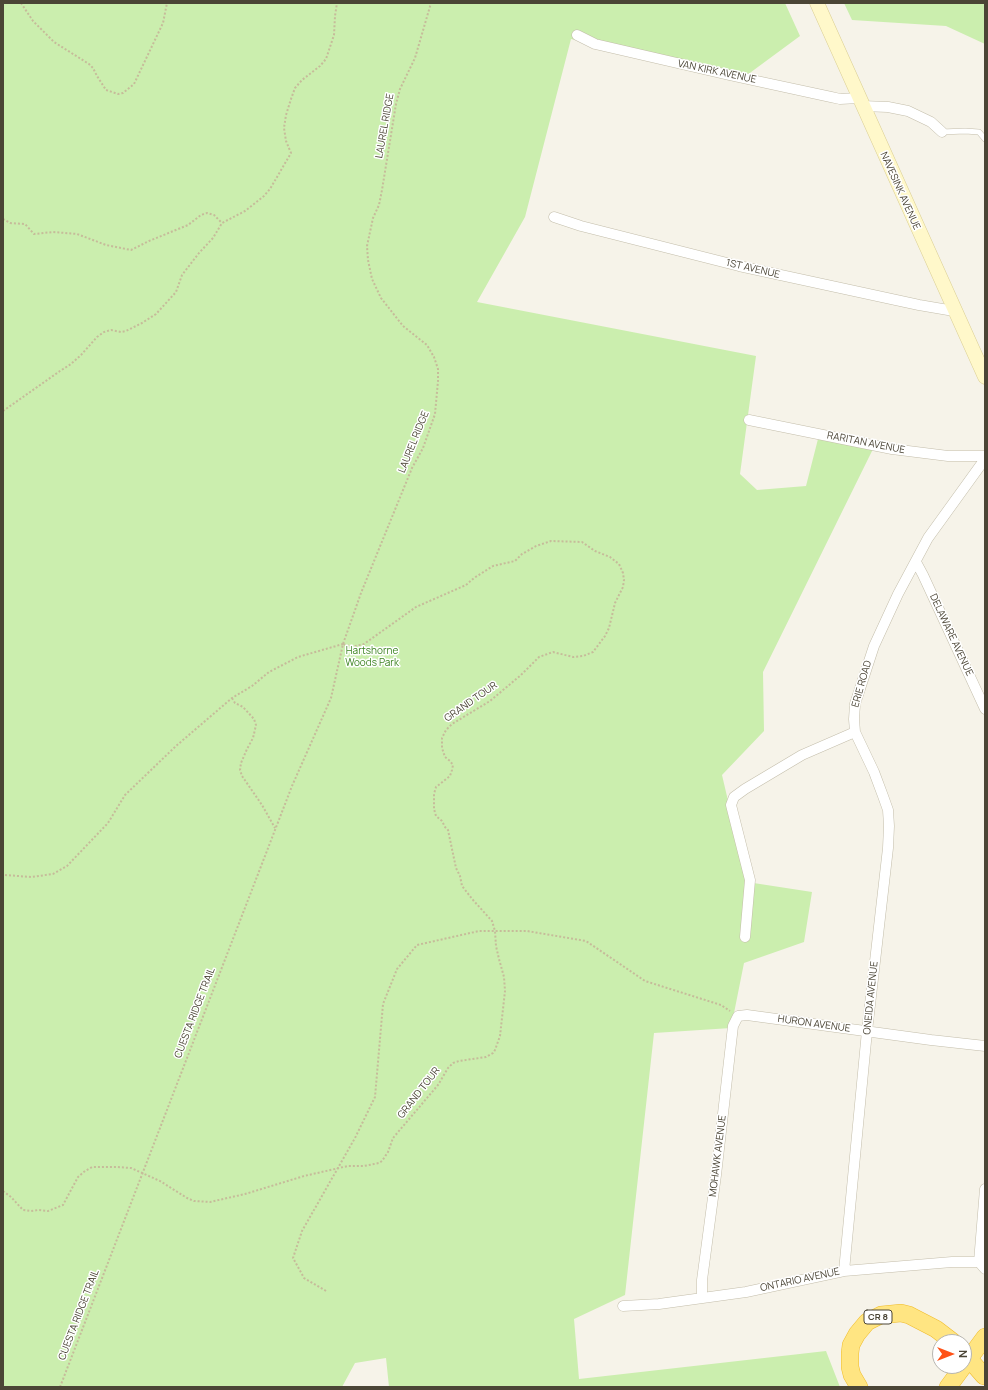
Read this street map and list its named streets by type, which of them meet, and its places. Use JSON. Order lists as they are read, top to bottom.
{
  "streets": {
    "highway": ["CR 8"],
    "main road": ["NAVESINK AVENUE"],
    "street": [
      "VAN KIRK AVENUE",
      "1ST AVENUE",
      "RARITAN AVENUE",
      "DELAWARE AVENUE",
      "ERIE ROAD",
      "ONEIDA AVENUE",
      "HURON AVENUE",
      "MOHAWK AVENUE",
      "ONTARIO AVENUE"
    ],
    "path": ["LAUREL RIDGE", "GRAND TOUR", "CUESTA RIDGE TRAIL"]
  },
  "crossings": [
    ["VAN KIRK AVENUE", "NAVESINK AVENUE"],
    ["LAUREL RIDGE", "GRAND TOUR"],
    ["LAUREL RIDGE", "CUESTA RIDGE TRAIL"],
    ["NAVESINK AVENUE", "1ST AVENUE"],
    ["DELAWARE AVENUE", "ERIE ROAD"],
    ["ERIE ROAD", "ONEIDA AVENUE"],
    ["GRAND TOUR", "CUESTA RIDGE TRAIL"],
    ["ONEIDA AVENUE", "HURON AVENUE"],
    ["ONEIDA AVENUE", "ONTARIO AVENUE"],
    ["HURON AVENUE", "MOHAWK AVENUE"],
    ["MOHAWK AVENUE", "ONTARIO AVENUE"]
  ],
  "parks": ["Hartshorne Woods Park"],
  "north": "right"
}
